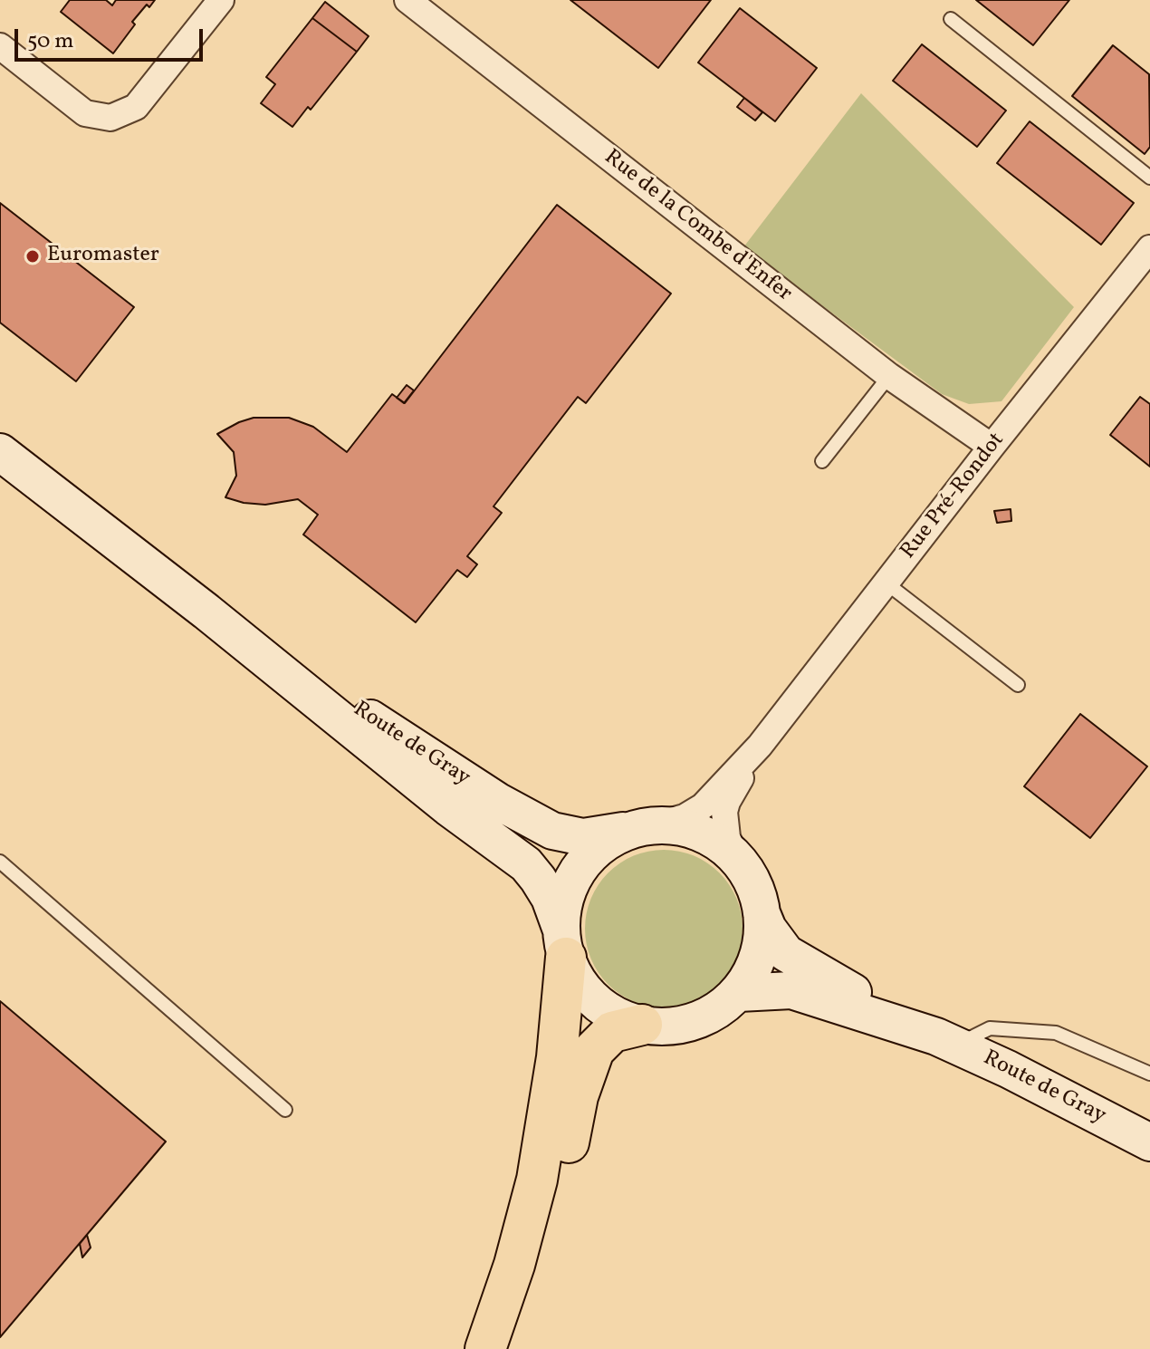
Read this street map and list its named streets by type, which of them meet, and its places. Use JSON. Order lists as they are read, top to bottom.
{
  "streets": {
    "main road": ["Route de Gray"],
    "street": ["Rue de la Combe d'Enfer", "Rue Pré-Rondot"]
  },
  "crossings": [
    ["Rue de la Combe d'Enfer", "Rue Pré-Rondot"],
    ["Rue Pré-Rondot", "Route de Gray"]
  ],
  "places": ["Euromaster"],
  "scale_bar": "50 m"
}
